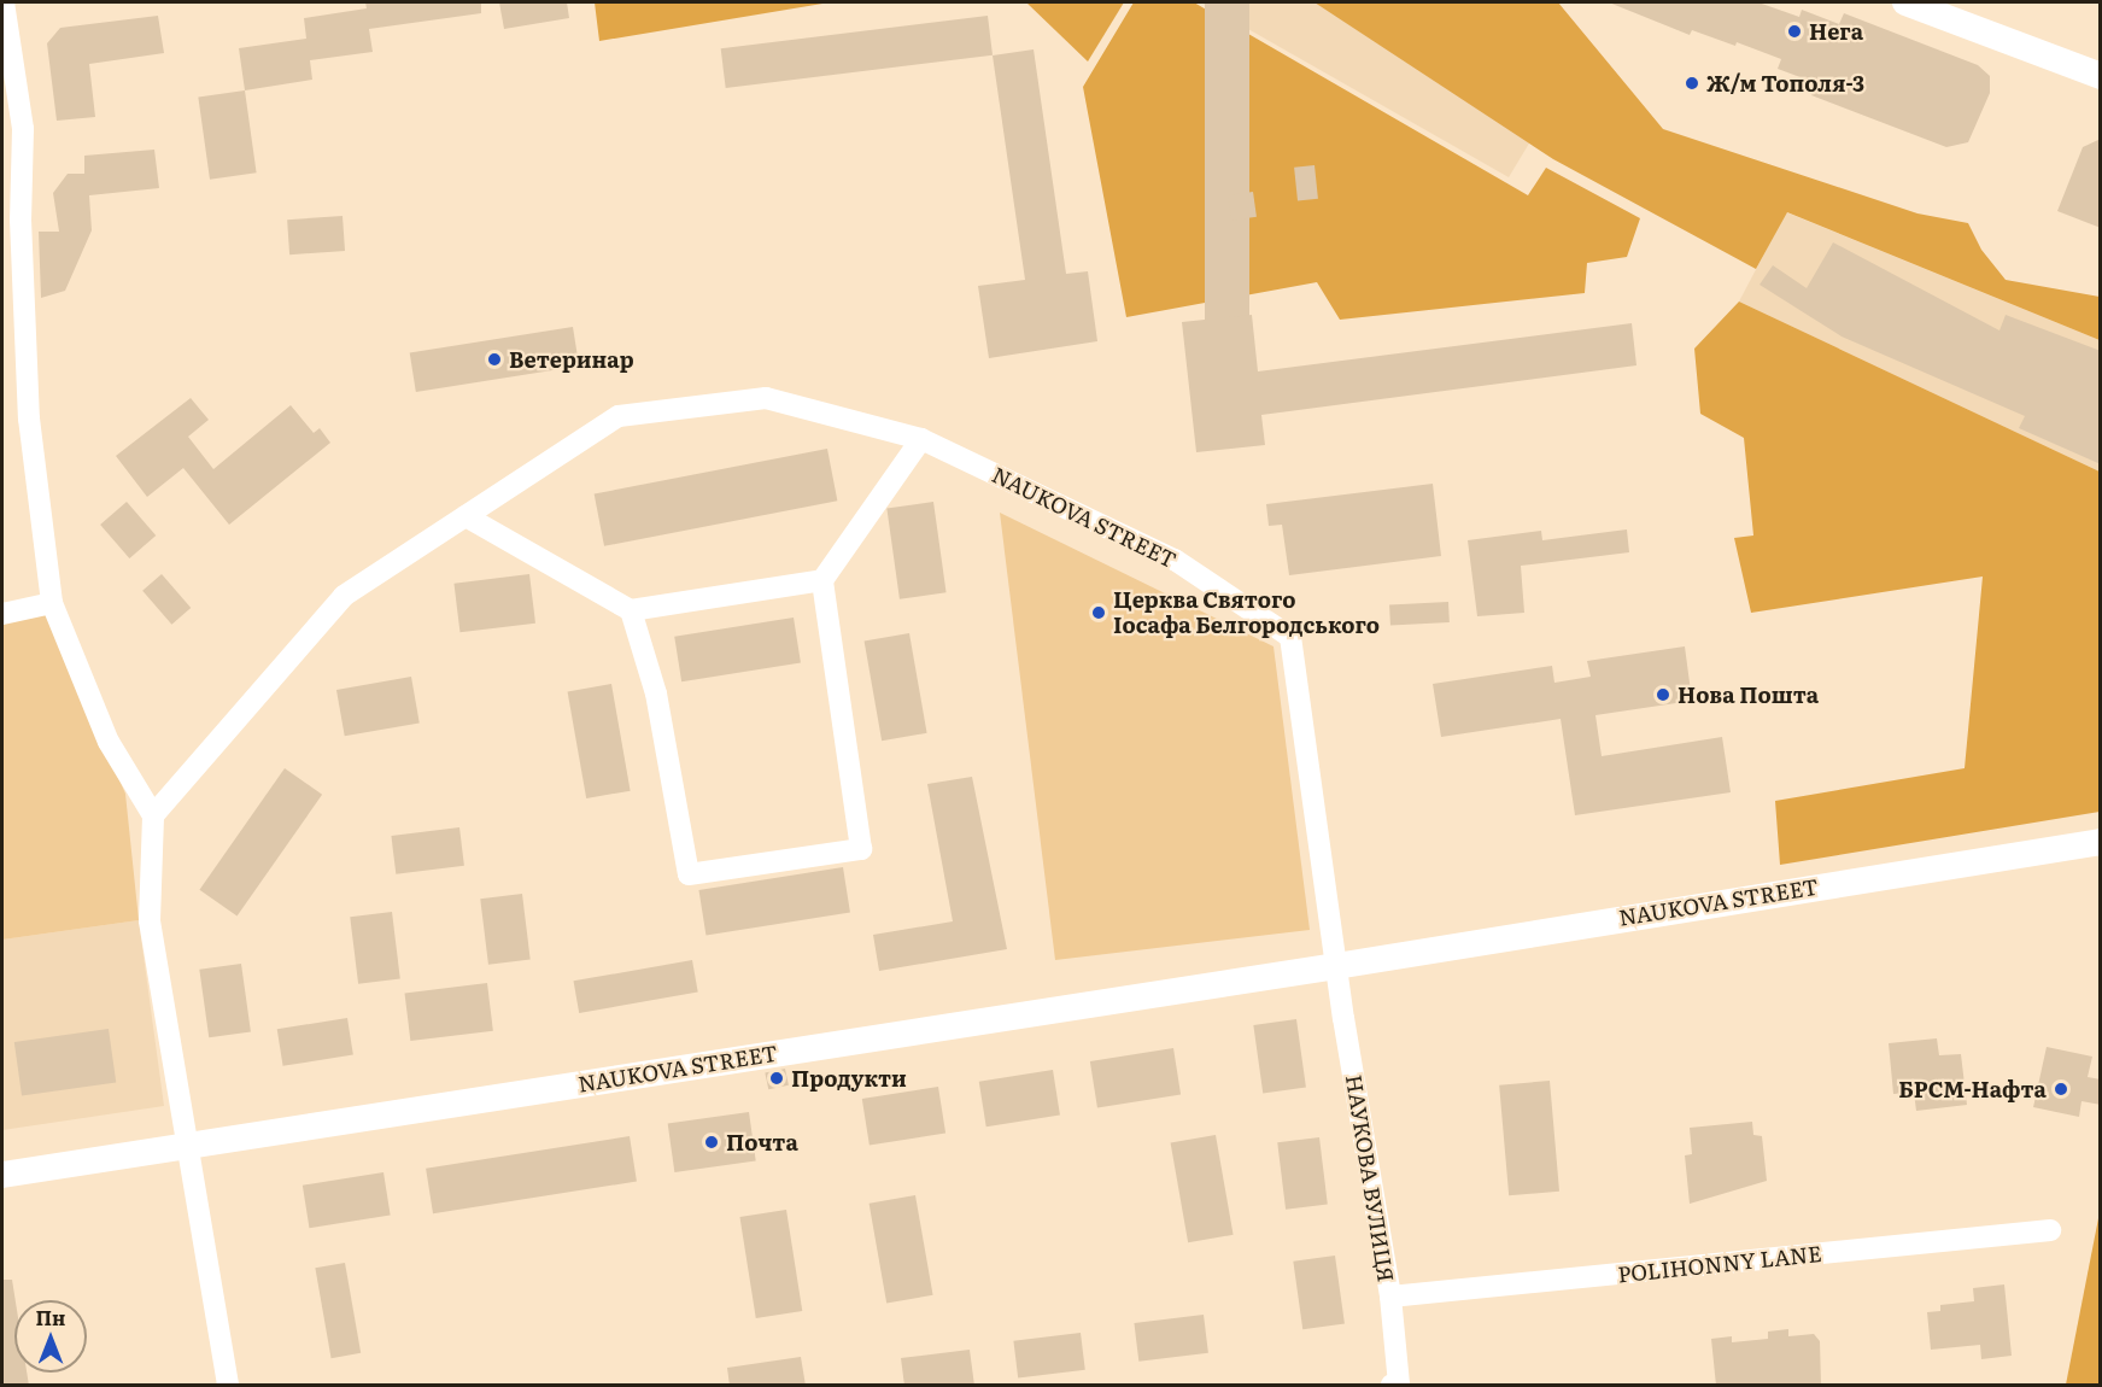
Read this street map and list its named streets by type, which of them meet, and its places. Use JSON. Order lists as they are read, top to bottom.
{
  "streets": {
    "street": ["NAUKOVA STREET", "НАУКОВА ВУЛИЦЯ", "POLIHONNY LANE"]
  },
  "crossings": [
    ["NAUKOVA STREET", "НАУКОВА ВУЛИЦЯ"],
    ["НАУКОВА ВУЛИЦЯ", "POLIHONNY LANE"]
  ],
  "places": [
    "Нега",
    "Ж/м Тополя-3",
    "Ветеринар",
    "Церква Святого Іосафа Белгородського",
    "Нова Пошта",
    "Продукти",
    "БРСМ-Нафта",
    "Почта"
  ],
  "north": "top"
}
